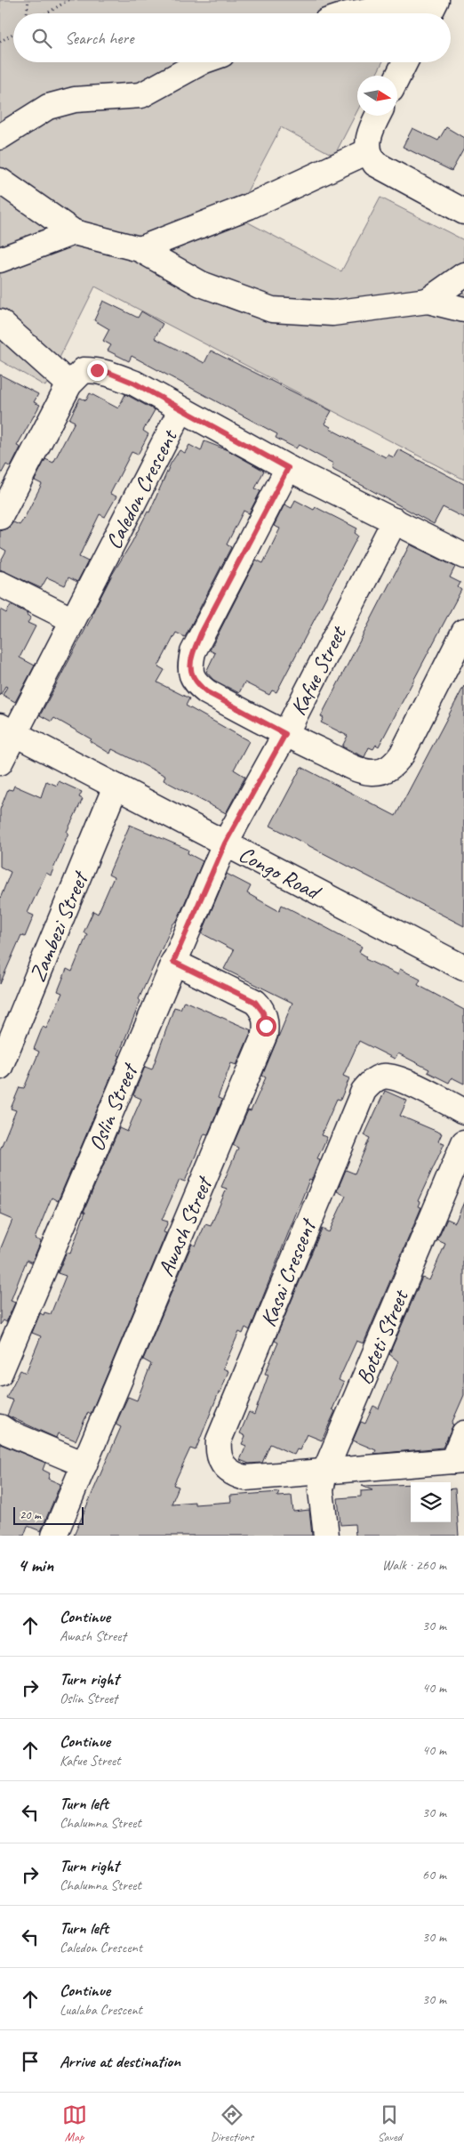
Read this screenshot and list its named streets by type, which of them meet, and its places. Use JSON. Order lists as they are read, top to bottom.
{
  "streets": {
    "street": [
      "Caledon Crescent",
      "Kafue Street",
      "Congo Road",
      "Zambezi Street",
      "Oslin Street",
      "Awash Street",
      "Kasai Crescent",
      "Boteti Street"
    ]
  },
  "crossings": [
    ["Caledon Crescent", "Kafue Street"],
    ["Caledon Crescent", "Congo Road"],
    ["Kafue Street", "Congo Road"],
    ["Kafue Street", "Oslin Street"],
    ["Congo Road", "Zambezi Street"],
    ["Congo Road", "Oslin Street"],
    ["Oslin Street", "Awash Street"],
    ["Kasai Crescent", "Boteti Street"]
  ],
  "scale_bar": "20 m",
  "north": "right",
  "page": {
    "search": "Search here",
    "scale": "20 m",
    "heading": ["4 min", "Walk · 260 m"],
    "list": [
      ["Continue", "Awash Street", "30 m"],
      ["Turn right", "Oslin Street", "40 m"],
      ["Continue", "Kafue Street", "40 m"],
      ["Turn left", "Chalumna Street", "30 m"],
      ["Turn right", "Chalumna Street", "60 m"],
      ["Turn left", "Caledon Crescent", "30 m"],
      ["Continue", "Lualaba Crescent", "30 m"],
      "Arrive at destination"
    ],
    "nav": ["Map", "Directions", "Saved"]
  }
}
